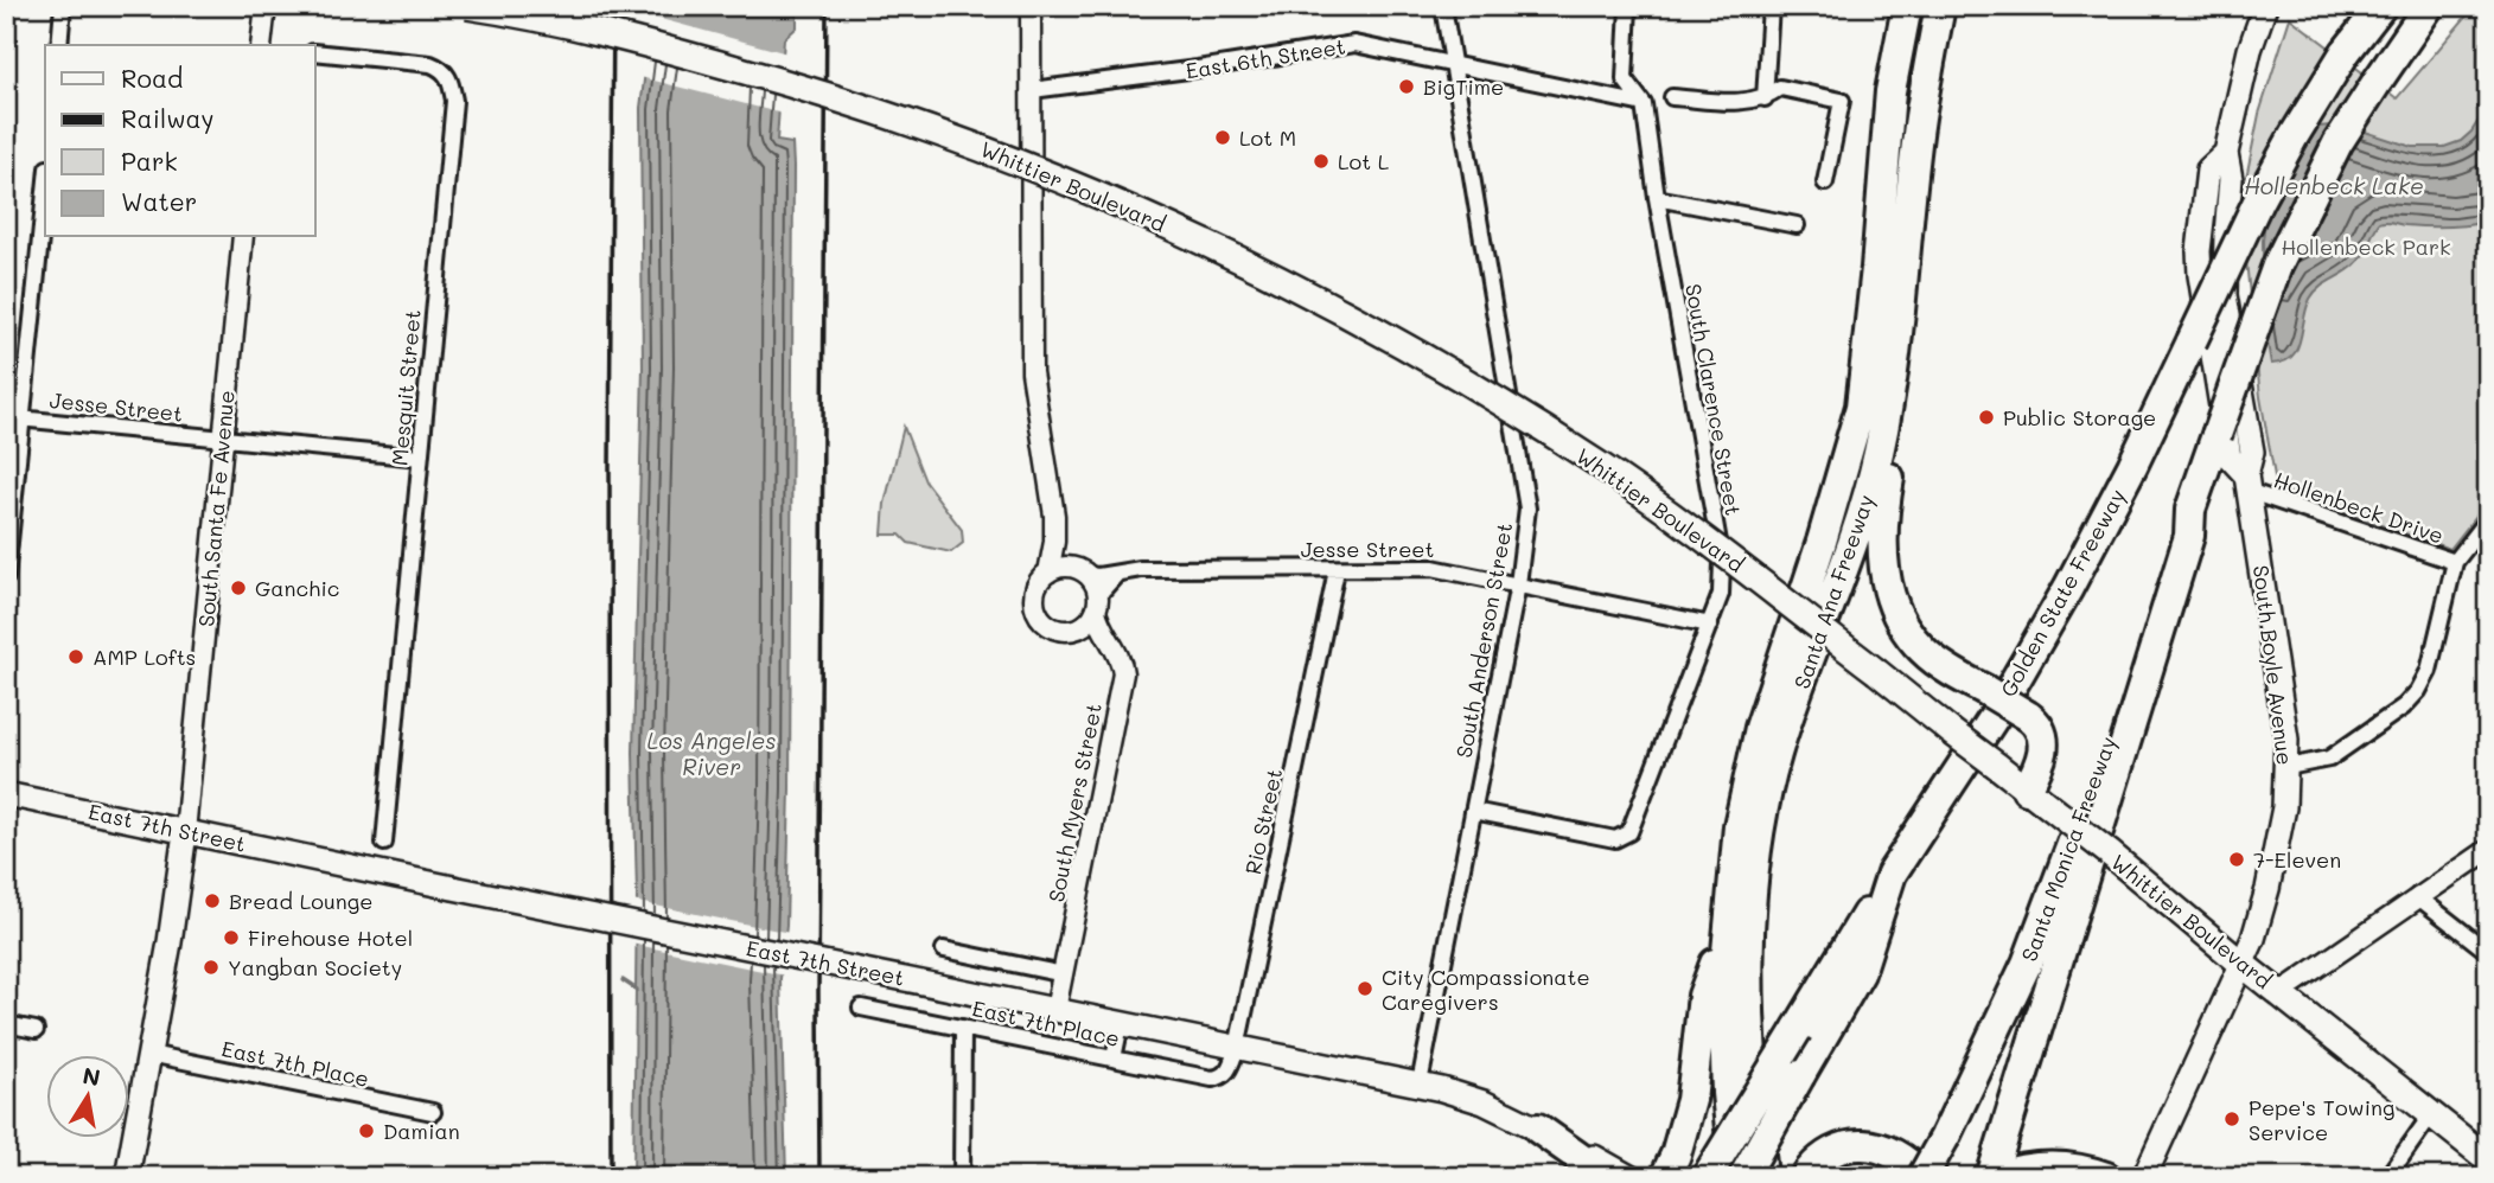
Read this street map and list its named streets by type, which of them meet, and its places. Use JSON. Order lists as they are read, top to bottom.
{
  "streets": {
    "highway": ["Santa Ana Freeway", "Golden State Freeway", "Santa Monica Freeway"],
    "main road": [
      "Whittier Boulevard",
      "South Santa Fe Avenue",
      "South Boyle Avenue",
      "East 7th Street"
    ],
    "street": [
      "East 6th Street",
      "Mesquit Street",
      "South Clarence Street",
      "Jesse Street",
      "Hollenbeck Drive",
      "South Anderson Street",
      "South Myers Street",
      "Rio Street",
      "East 7th Place"
    ]
  },
  "crossings": [
    ["East 6th Street", "South Clarence Street"],
    ["East 6th Street", "South Anderson Street"],
    ["Whittier Boulevard", "South Boyle Avenue"],
    ["Mesquit Street", "Jesse Street"],
    ["South Clarence Street", "Jesse Street"],
    ["South Clarence Street", "South Anderson Street"],
    ["Jesse Street", "South Santa Fe Avenue"],
    ["Jesse Street", "South Anderson Street"],
    ["Jesse Street", "South Myers Street"],
    ["Jesse Street", "Rio Street"],
    ["Hollenbeck Drive", "South Boyle Avenue"],
    ["South Santa Fe Avenue", "East 7th Street"],
    ["South Santa Fe Avenue", "East 7th Place"],
    ["South Anderson Street", "East 7th Street"],
    ["South Myers Street", "East 7th Street"],
    ["Rio Street", "East 7th Street"],
    ["Rio Street", "East 7th Place"]
  ],
  "water": ["Hollenbeck Lake", "Los Angeles River"],
  "parks": ["Hollenbeck Park"],
  "places": [
    "BigTime",
    "Lot M",
    "Lot L",
    "Public Storage",
    "Ganchic",
    "AMP Lofts",
    "7-Eleven",
    "Bread Lounge",
    "Firehouse Hotel",
    "Yangban Society",
    "City Compassionate Caregivers",
    "Pepe's Towing Service",
    "Damian"
  ],
  "legend": [
    "Road",
    "Railway",
    "Park",
    "Water"
  ],
  "north": "top"
}
